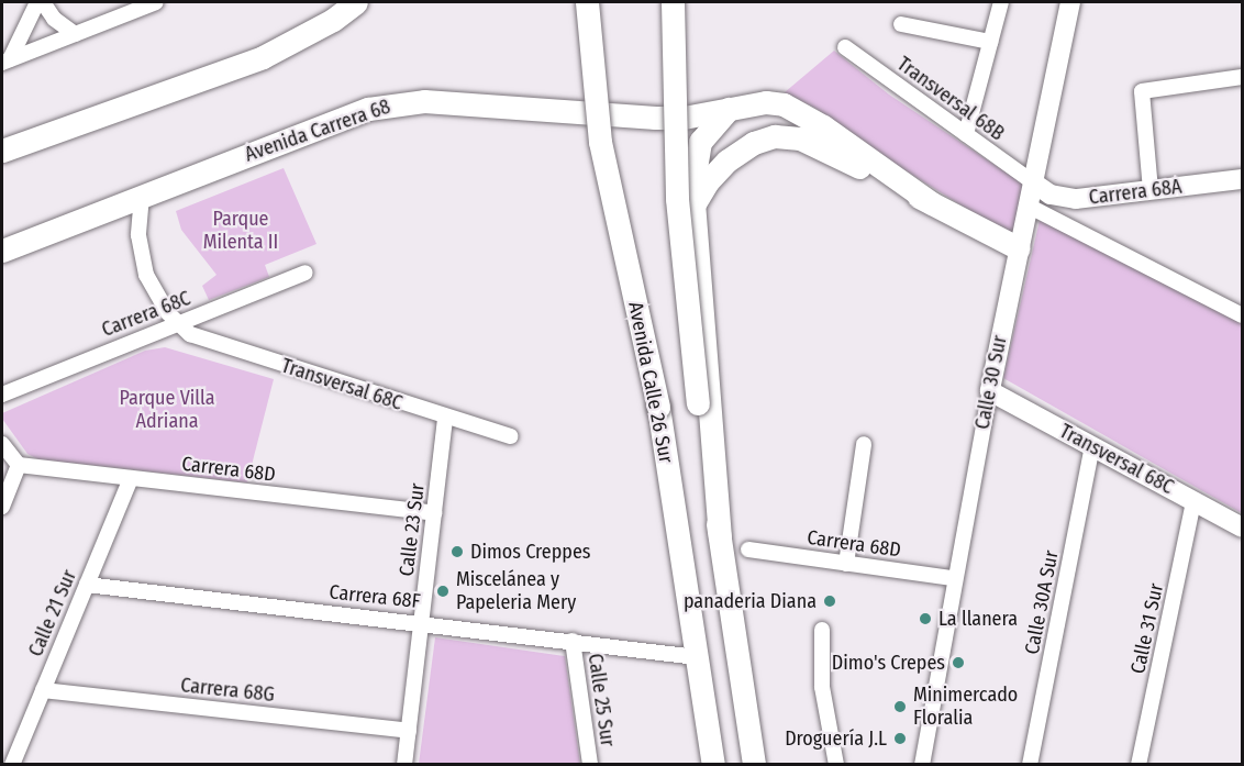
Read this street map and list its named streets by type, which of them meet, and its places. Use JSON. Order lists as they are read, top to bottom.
{
  "streets": {
    "main road": ["Avenida Carrera 68", "Avenida Calle 26 Sur"],
    "street": [
      "Transversal 68B",
      "Carrera 68A",
      "Carrera 68C",
      "Calle 30 Sur",
      "Transversal 68C",
      "Carrera 68D",
      "Calle 23 Sur",
      "Carrera 68F",
      "Calle 30A Sur",
      "Calle 21 Sur",
      "Calle 31 Sur",
      "Carrera 68G",
      "Calle 25 Sur"
    ]
  },
  "crossings": [
    ["Transversal 68B", "Carrera 68A"],
    ["Transversal 68B", "Calle 30 Sur"],
    ["Carrera 68A", "Calle 30 Sur"],
    ["Carrera 68C", "Transversal 68C"],
    ["Avenida Calle 26 Sur", "Carrera 68F"],
    ["Calle 30 Sur", "Transversal 68C"],
    ["Calle 30 Sur", "Carrera 68D"],
    ["Transversal 68C", "Calle 23 Sur"],
    ["Transversal 68C", "Calle 30A Sur"],
    ["Transversal 68C", "Calle 31 Sur"],
    ["Carrera 68D", "Calle 23 Sur"],
    ["Carrera 68D", "Calle 21 Sur"],
    ["Calle 23 Sur", "Carrera 68F"],
    ["Calle 23 Sur", "Carrera 68G"],
    ["Carrera 68F", "Calle 21 Sur"],
    ["Carrera 68F", "Calle 25 Sur"],
    ["Calle 21 Sur", "Carrera 68G"]
  ],
  "parks": ["Parque Milenta II", "Parque Villa Adriana"],
  "places": [
    "Dimos Creppes",
    "Miscelánea y Papeleria Mery",
    "panaderia Diana",
    "La llanera",
    "Dimo's Crepes",
    "Minimercado Floralia",
    "Droguería J.L"
  ]
}
